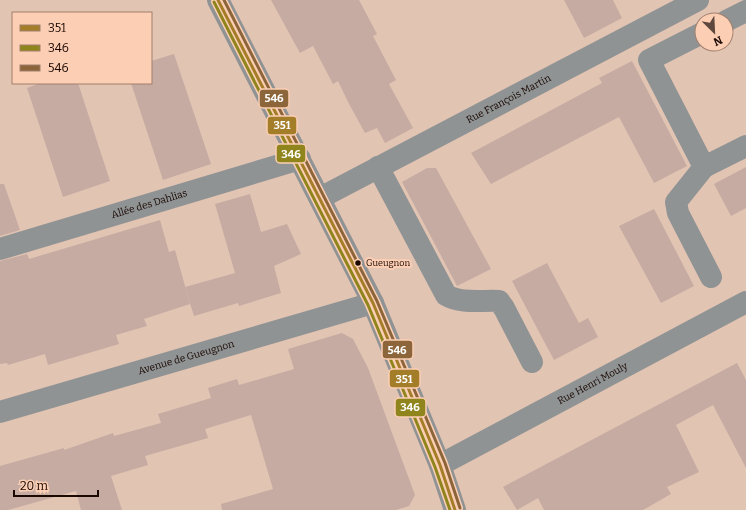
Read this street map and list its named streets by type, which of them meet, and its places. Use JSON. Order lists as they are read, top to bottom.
{
  "streets": {
    "street": [
      "Rue François Martin",
      "Allée des Dahlias",
      "Avenue de Gueugnon",
      "Rue Henri Mouly"
    ]
  },
  "places": ["Gueugnon"],
  "lines": ["transit line 351", "transit line 546", "transit line 346"],
  "legend": ["351", "346", "546"],
  "scale_bar": "20 m",
  "north": "bottom right"
}
